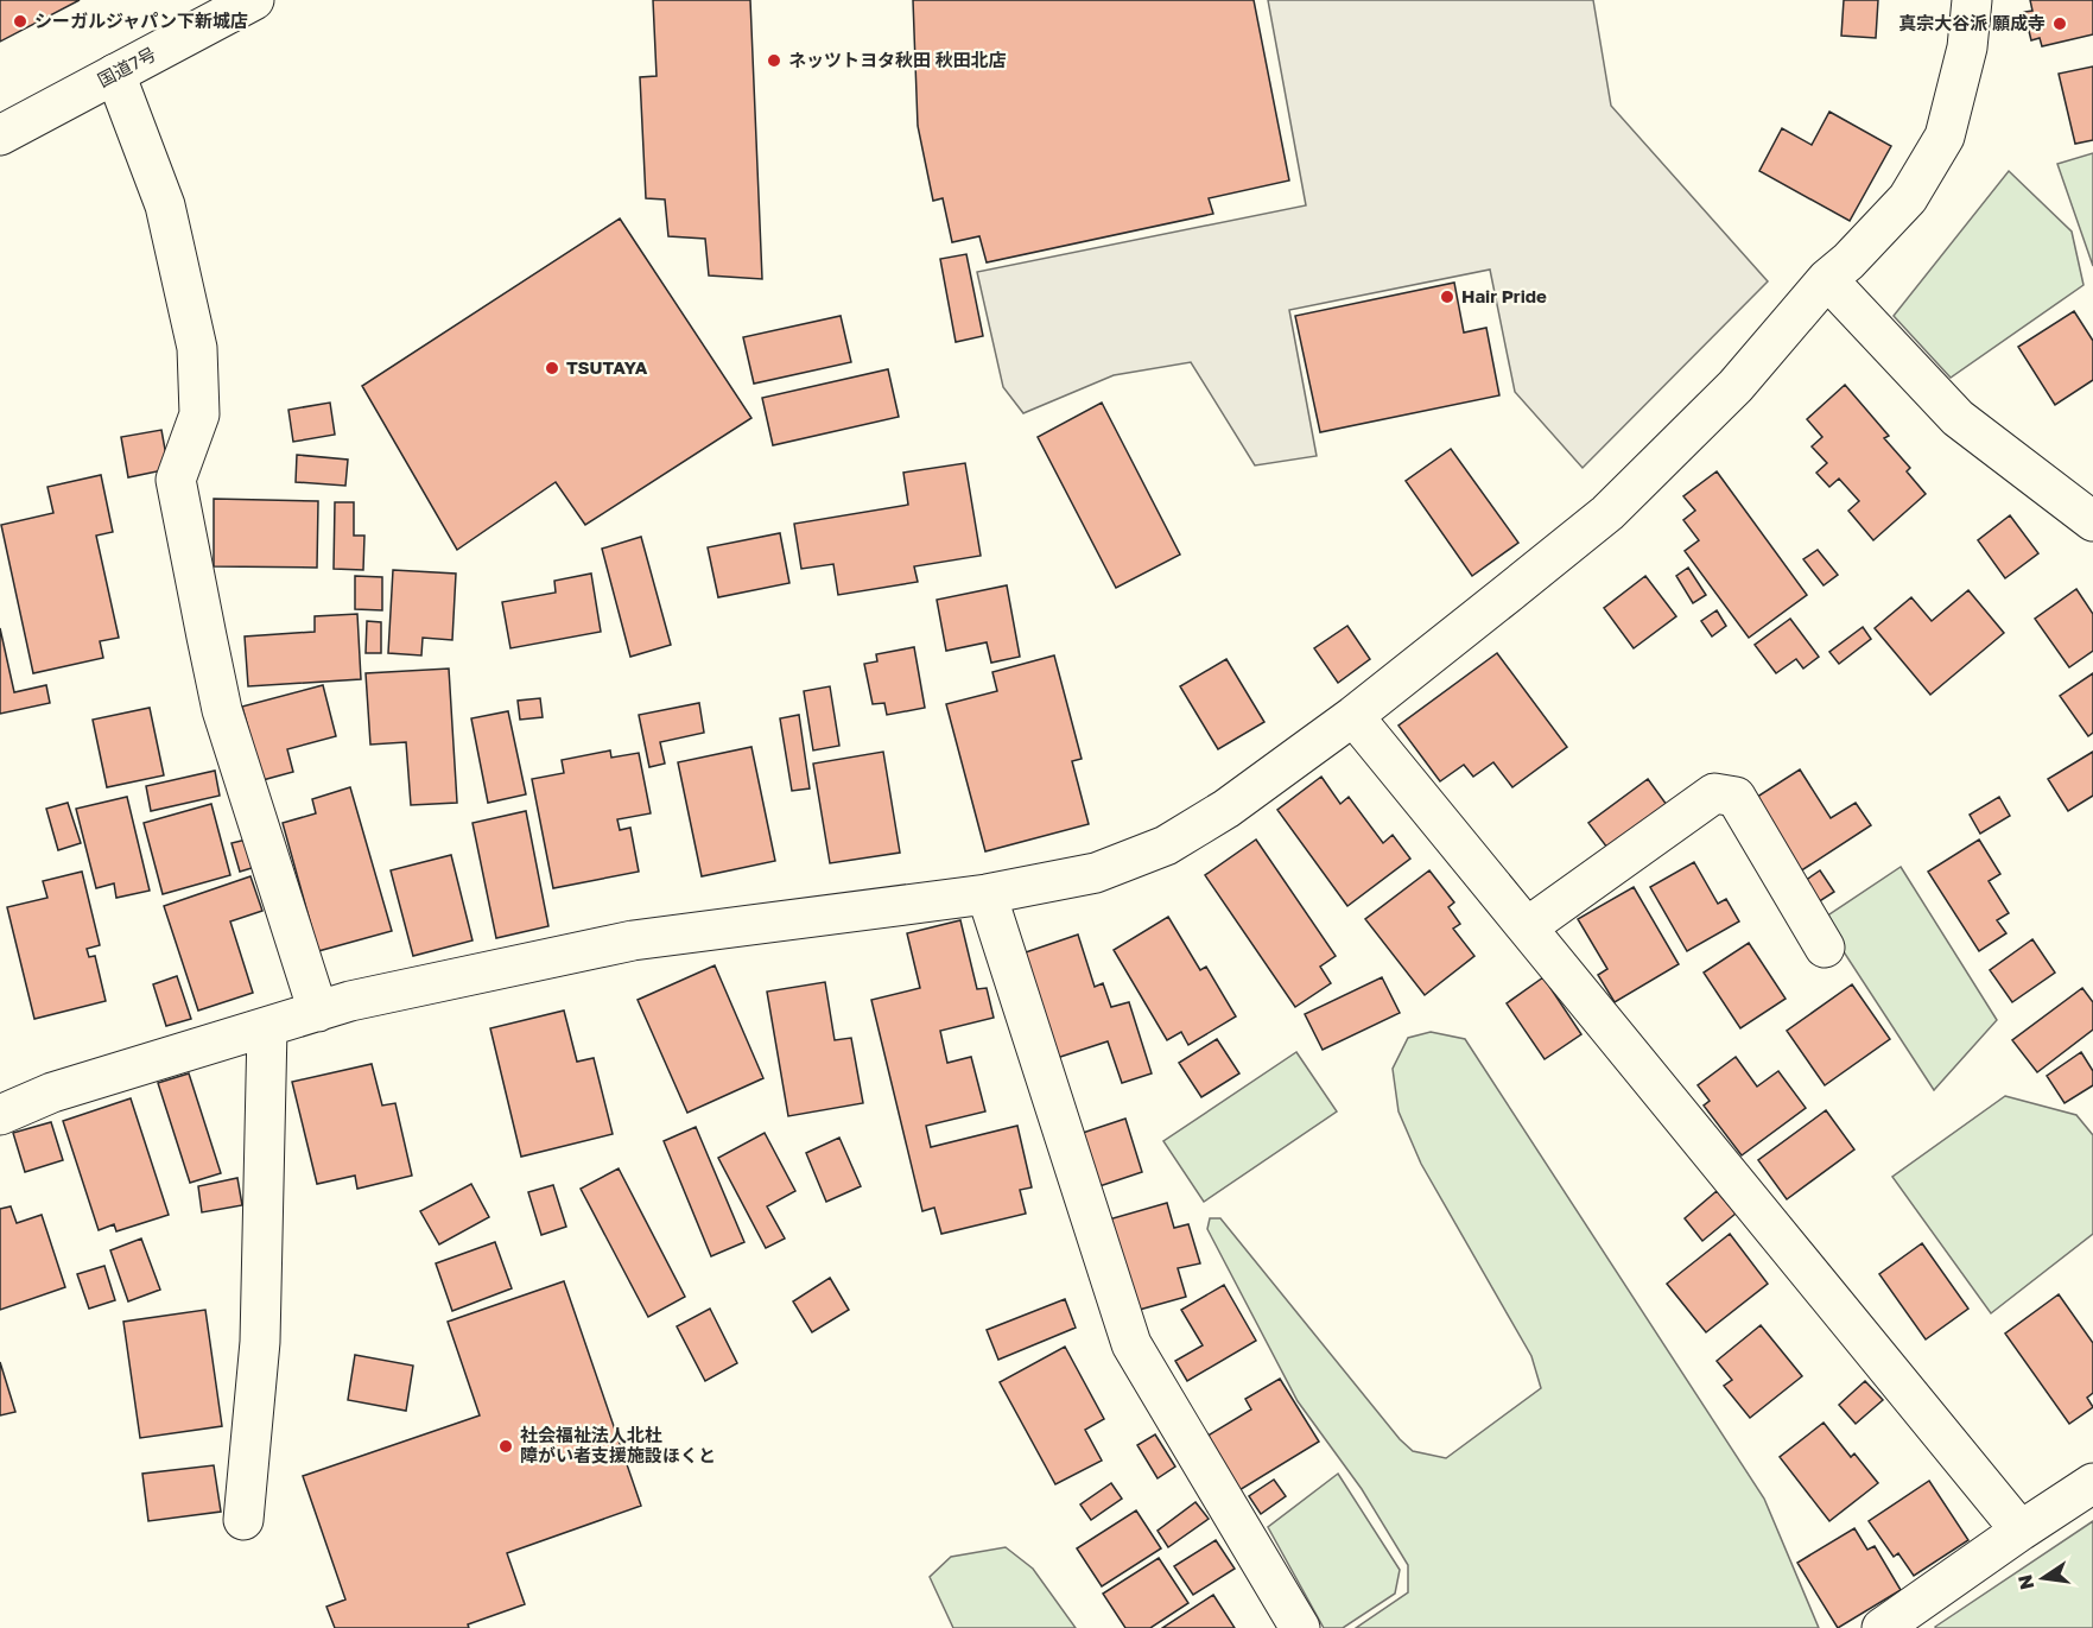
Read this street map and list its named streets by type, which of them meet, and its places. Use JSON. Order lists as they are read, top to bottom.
{
  "streets": {
    "main road": ["国道7号"]
  },
  "places": [
    "シーガルジャパン下新城店",
    "真宗大谷派 願成寺",
    "ネッツトヨタ秋田 秋田北店",
    "Hair Pride",
    "TSUTAYA",
    "社会福祉法人北杜 障がい者支援施設ほくと"
  ],
  "north": "left"
}
